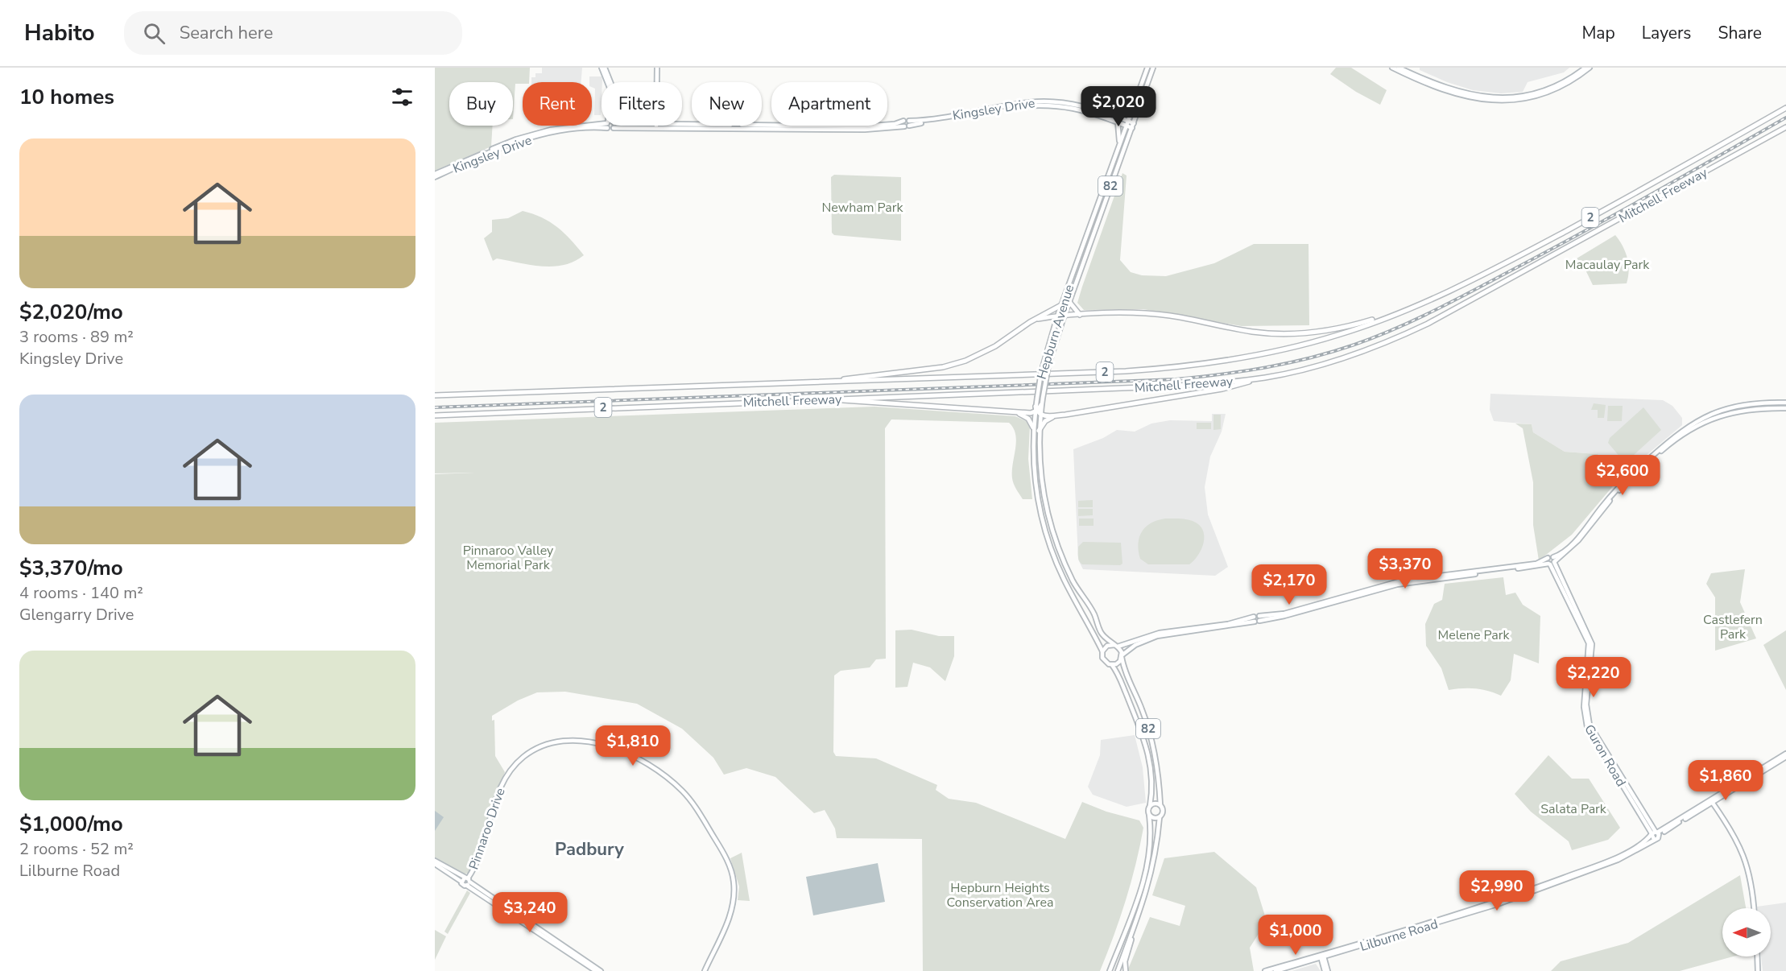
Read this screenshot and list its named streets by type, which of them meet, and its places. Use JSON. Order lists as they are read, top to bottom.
{
  "streets": {
    "highway": ["Mitchell Freeway", "2"],
    "main road": [
      "Kingsley Drive",
      "82",
      "Hepburn Avenue",
      "Guron Road",
      "Pinnaroo Drive",
      "Lilburne Road"
    ]
  },
  "crossings": [
    ["Kingsley Drive", "Hepburn Avenue"],
    ["82", "Hepburn Avenue"],
    ["Guron Road", "Lilburne Road"]
  ],
  "districts": ["Padbury"],
  "parks": [
    "Newham Park",
    "Macaulay Park",
    "Pinnaroo Valley Memorial Park",
    "Castlefern Park",
    "Melene Park",
    "Salata Park",
    "Hepburn Heights Conservation Area"
  ],
  "north": "left",
  "page": {
    "header": "Habito",
    "search": "Search here",
    "nav": ["Map", "Layers", "Share"],
    "heading": "10 homes",
    "chip": [
      "Buy",
      "Rent",
      "Filters",
      "New",
      "Apartment"
    ],
    "price": [
      "$2,020",
      "$2,600",
      "$3,370",
      "$2,170",
      "$2,220",
      "$1,810",
      "$1,860",
      "$2,990",
      "$3,240",
      "$1,000"
    ],
    "list": [
      {
        "name": "$2,020/mo",
        "note": "3 rooms · 89 m² · Kingsley Drive"
      },
      {
        "name": "$3,370/mo",
        "note": "4 rooms · 140 m² · Glengarry Drive"
      },
      {
        "name": "$1,000/mo",
        "note": "2 rooms · 52 m² · Lilburne Road"
      }
    ]
  }
}
